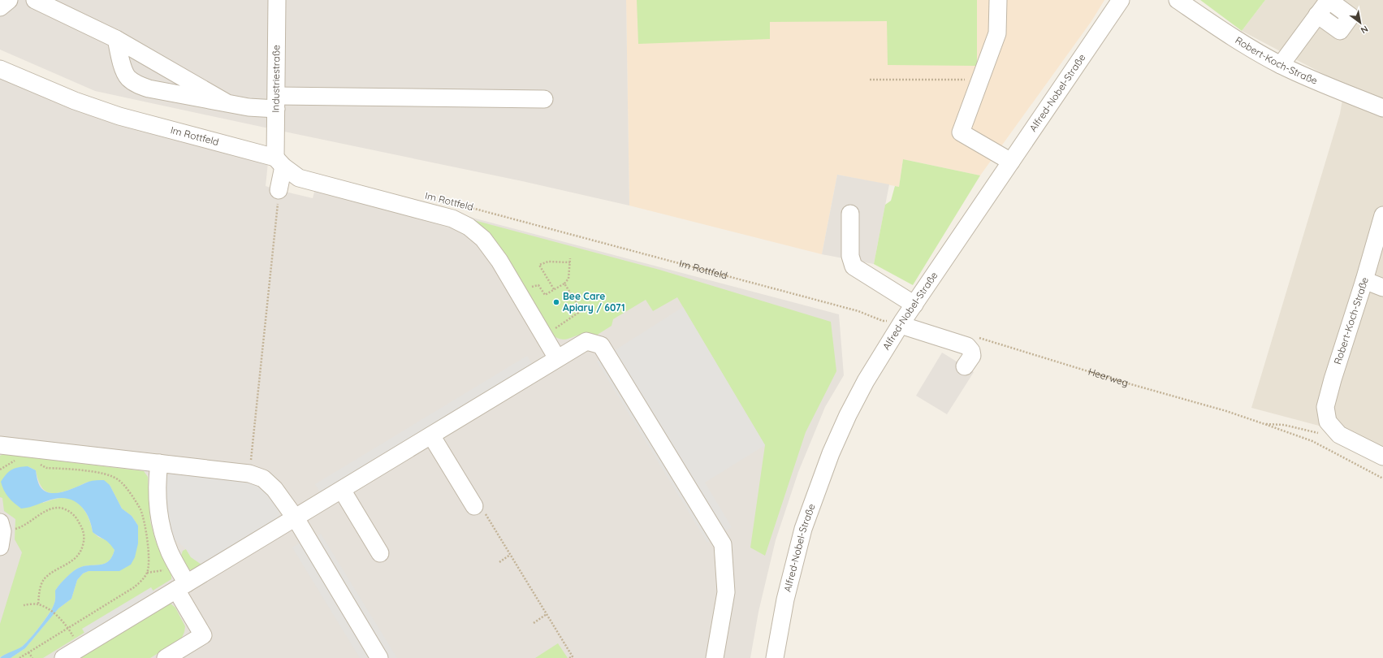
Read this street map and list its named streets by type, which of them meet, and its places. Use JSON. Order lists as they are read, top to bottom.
{
  "streets": {
    "street": [
      "Robert-Koch-Straße",
      "Industriestraße",
      "Alfred-Nobel-Straße",
      "Im Rottfeld"
    ],
    "path": ["Heerweg"]
  },
  "crossings": [
    ["Industriestraße", "Im Rottfeld"],
    ["Alfred-Nobel-Straße", "Im Rottfeld"]
  ],
  "places": ["Bee Care Apiary / 6071"],
  "north": "bottom right"
}
